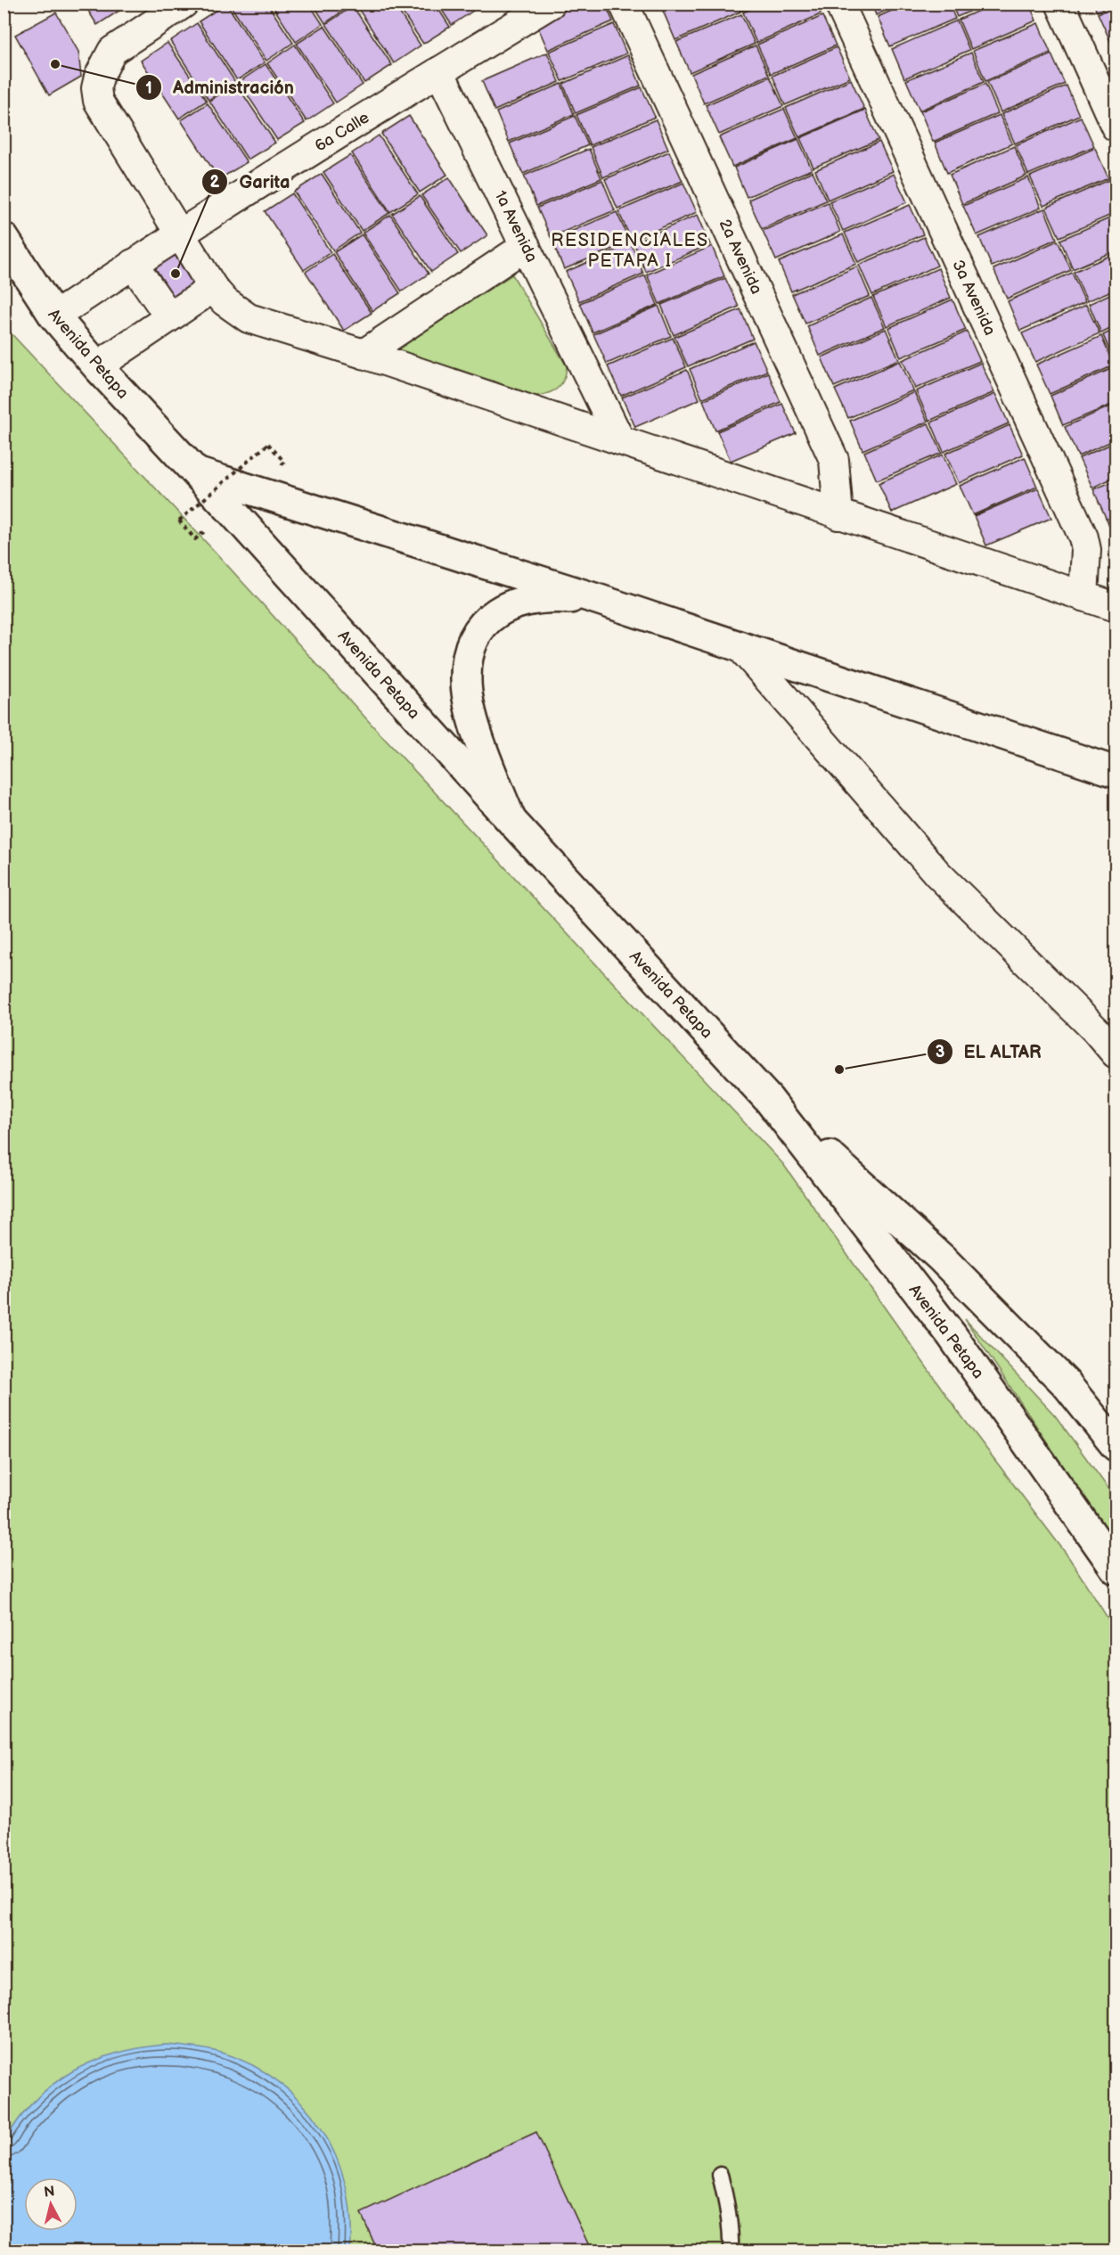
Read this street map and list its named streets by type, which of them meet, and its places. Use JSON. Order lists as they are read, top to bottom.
{
  "streets": {
    "main road": ["Avenida Petapa"],
    "street": [
      "6a Calle",
      "1a Avenida",
      "2a Avenida",
      "3a Avenida"
    ]
  },
  "crossings": [
    ["6a Calle", "1a Avenida"],
    ["6a Calle", "Avenida Petapa"]
  ],
  "districts": ["RESIDENCIALES PETAPA I"],
  "places": ["Administración", "Garita", "EL ALTAR"],
  "north": "top"
}
